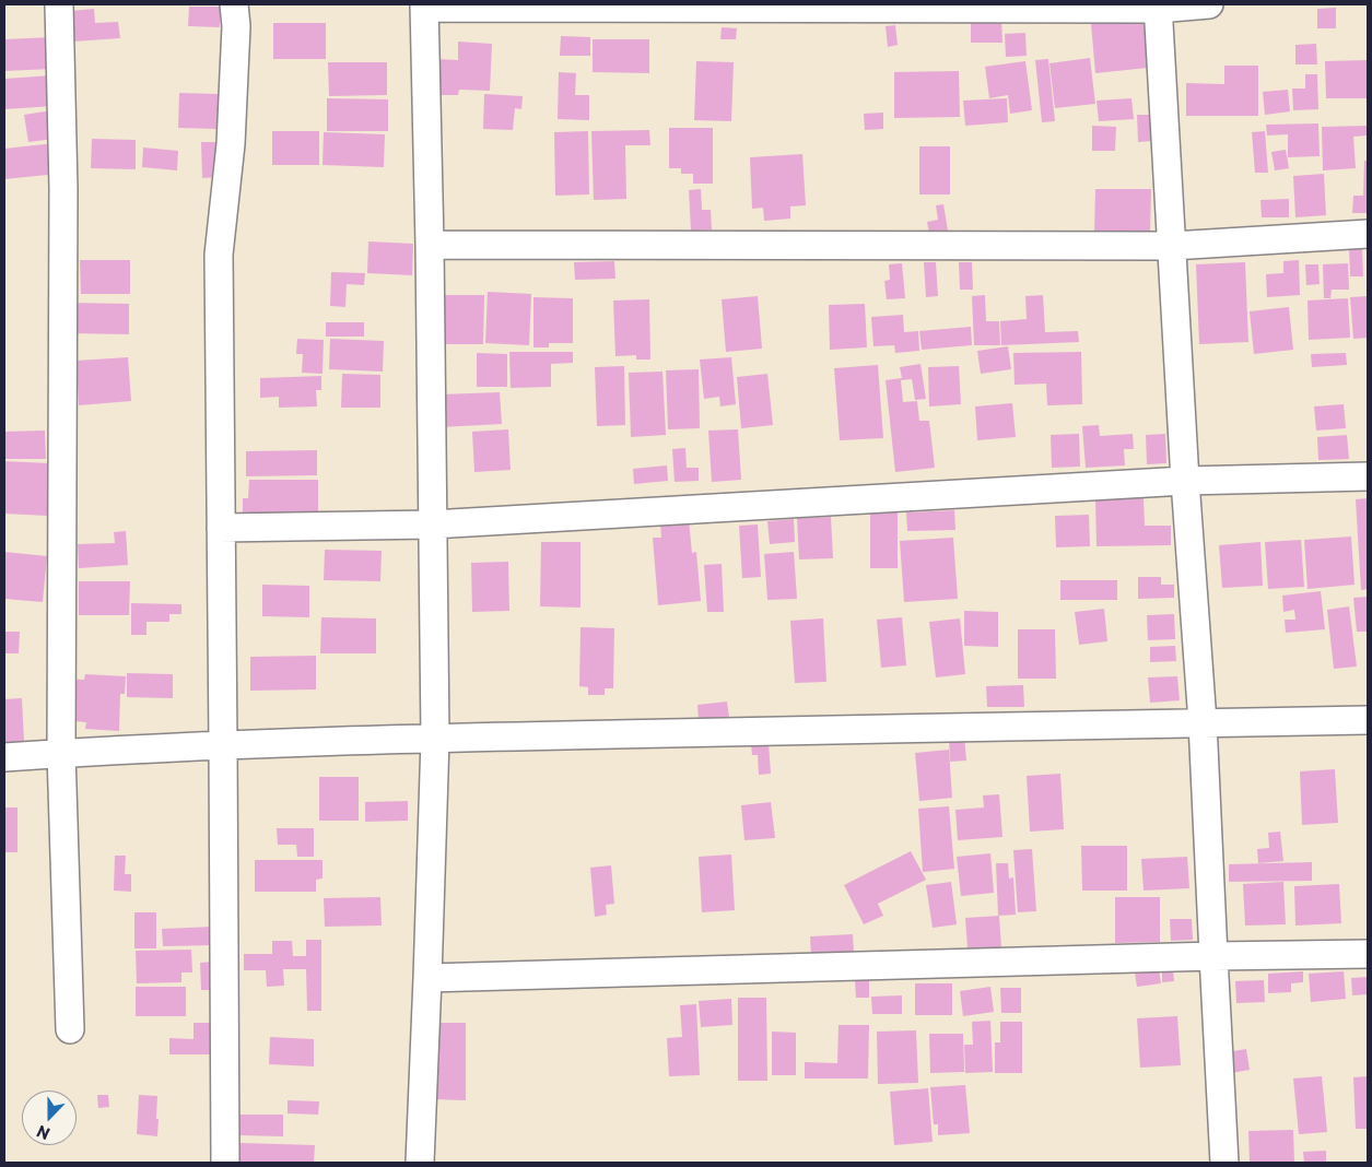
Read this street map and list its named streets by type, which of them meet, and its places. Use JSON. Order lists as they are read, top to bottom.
{
  "north": "bottom"
}
